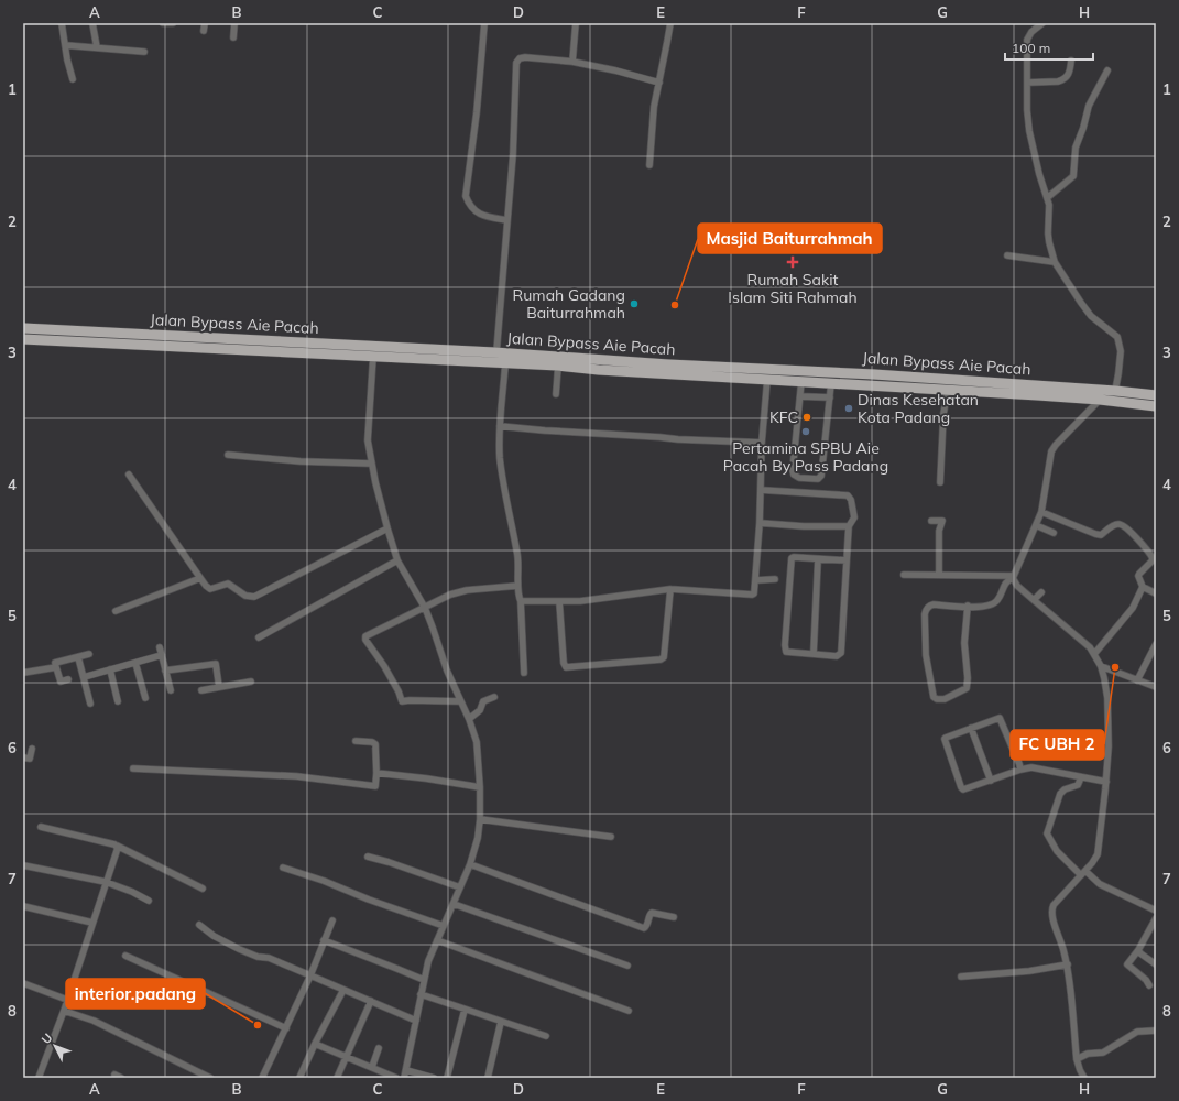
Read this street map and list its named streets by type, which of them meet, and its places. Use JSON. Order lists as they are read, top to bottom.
{
  "streets": {
    "highway": ["Jalan Bypass Aie Pacah"]
  },
  "places": {
    "health": ["Rumah Sakit Islam Siti Rahmah"],
    "other": [
      "Rumah Gadang Baiturrahmah",
      "Masjid Baiturrahmah",
      "Dinas Kesehatan Kota Padang",
      "KFC",
      "Pertamina SPBU Aie Pacah By Pass Padang",
      "FC UBH 2",
      "interior.padang"
    ]
  },
  "scale_bar": "100 m",
  "north": "top left",
  "grid": {
    "columns": [
      "A",
      "B",
      "C",
      "D",
      "E",
      "F",
      "G",
      "H"
    ],
    "rows": [
      "1",
      "2",
      "3",
      "4",
      "5",
      "6",
      "7",
      "8"
    ]
  }
}
